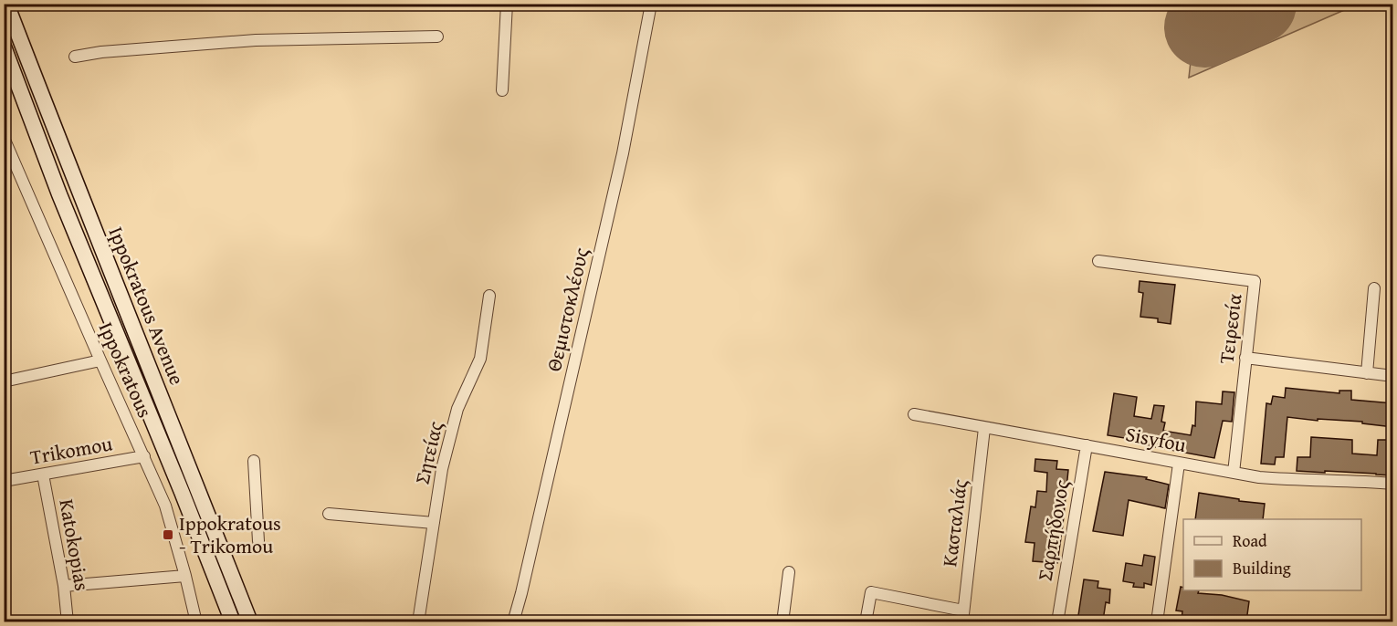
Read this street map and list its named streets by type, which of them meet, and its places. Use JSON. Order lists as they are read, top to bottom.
{
  "streets": {
    "main road": ["Ippokratous Avenue"],
    "street": [
      "Θεμιστοκλέους",
      "Τειρεσία",
      "Ippokratous",
      "Sisyfou",
      "Trikomou",
      "Σητείας",
      "Κασταλιάς",
      "Σαρπήδονος",
      "Katokopias"
    ]
  },
  "crossings": [
    ["Τειρεσία", "Sisyfou"],
    ["Ippokratous", "Trikomou"],
    ["Sisyfou", "Κασταλιάς"],
    ["Sisyfou", "Σαρπήδονος"],
    ["Trikomou", "Katokopias"]
  ],
  "places": {
    "transit": ["Ippokratous - Trikomou"]
  },
  "legend": ["Road", "Building"]
}
